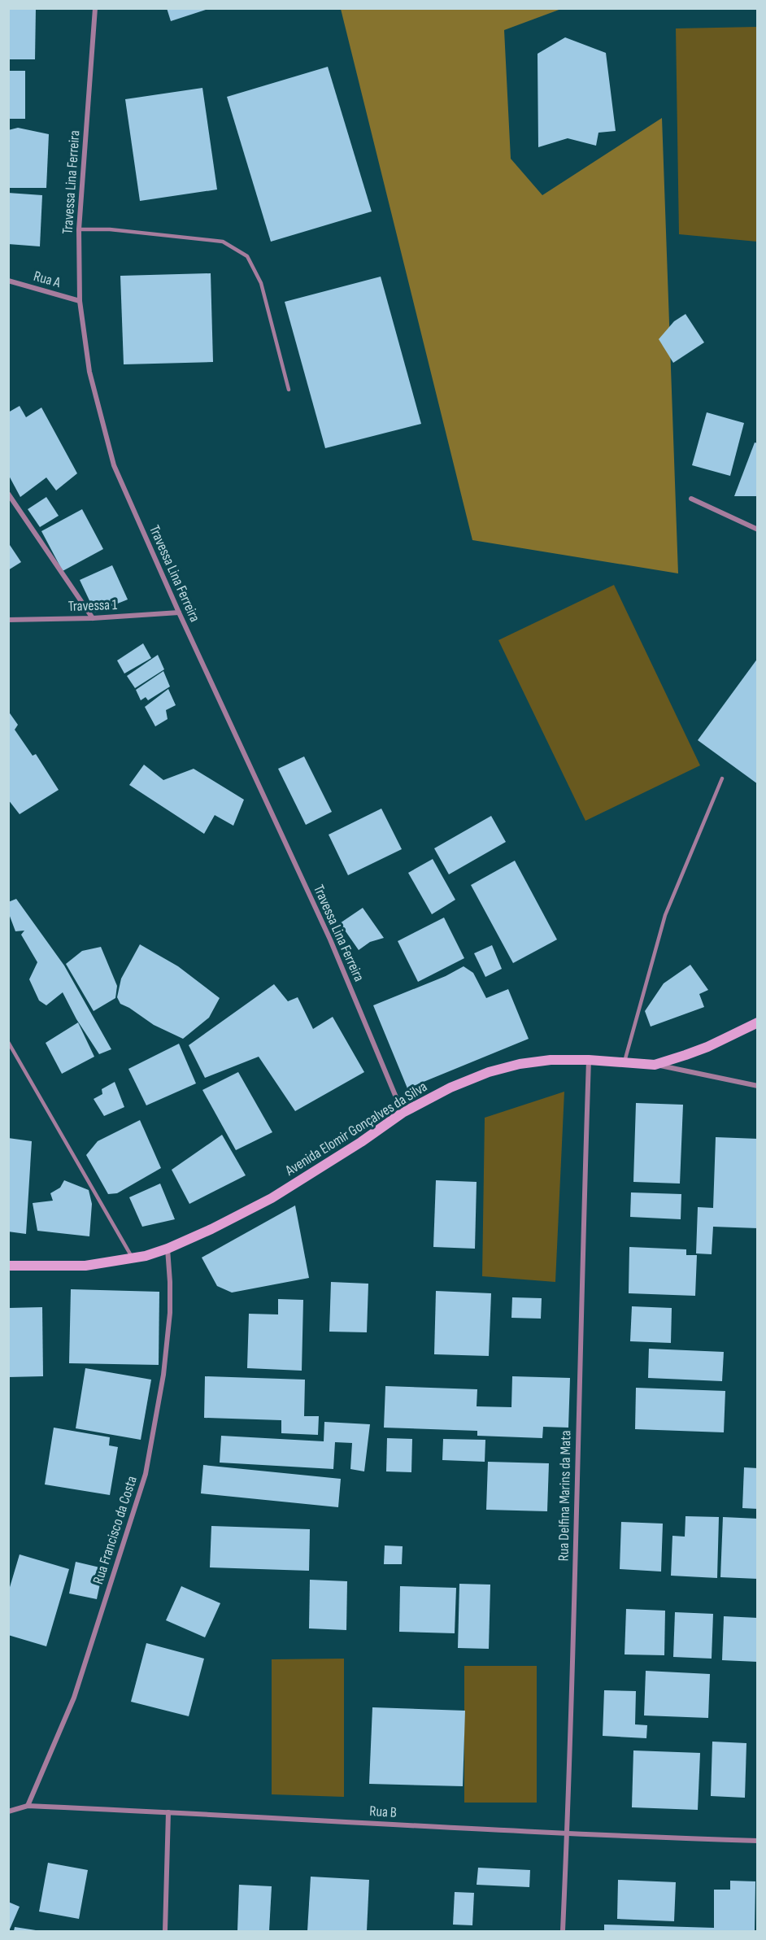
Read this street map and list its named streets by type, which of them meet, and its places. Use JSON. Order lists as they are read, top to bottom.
{
  "streets": {
    "street": [
      "Travessa Lina Ferreira",
      "Rua A",
      "Travessa 1",
      "Avenida Elomir Gonçalves da Silva",
      "Rua Delfina Marins da Mata",
      "Rua Francisco da Costa",
      "Rua B"
    ]
  },
  "crossings": [
    ["Travessa Lina Ferreira", "Rua A"],
    ["Travessa Lina Ferreira", "Travessa 1"],
    ["Travessa Lina Ferreira", "Avenida Elomir Gonçalves da Silva"],
    ["Avenida Elomir Gonçalves da Silva", "Rua Delfina Marins da Mata"],
    ["Avenida Elomir Gonçalves da Silva", "Rua Francisco da Costa"],
    ["Rua Delfina Marins da Mata", "Rua B"],
    ["Rua Francisco da Costa", "Rua B"]
  ]
}
